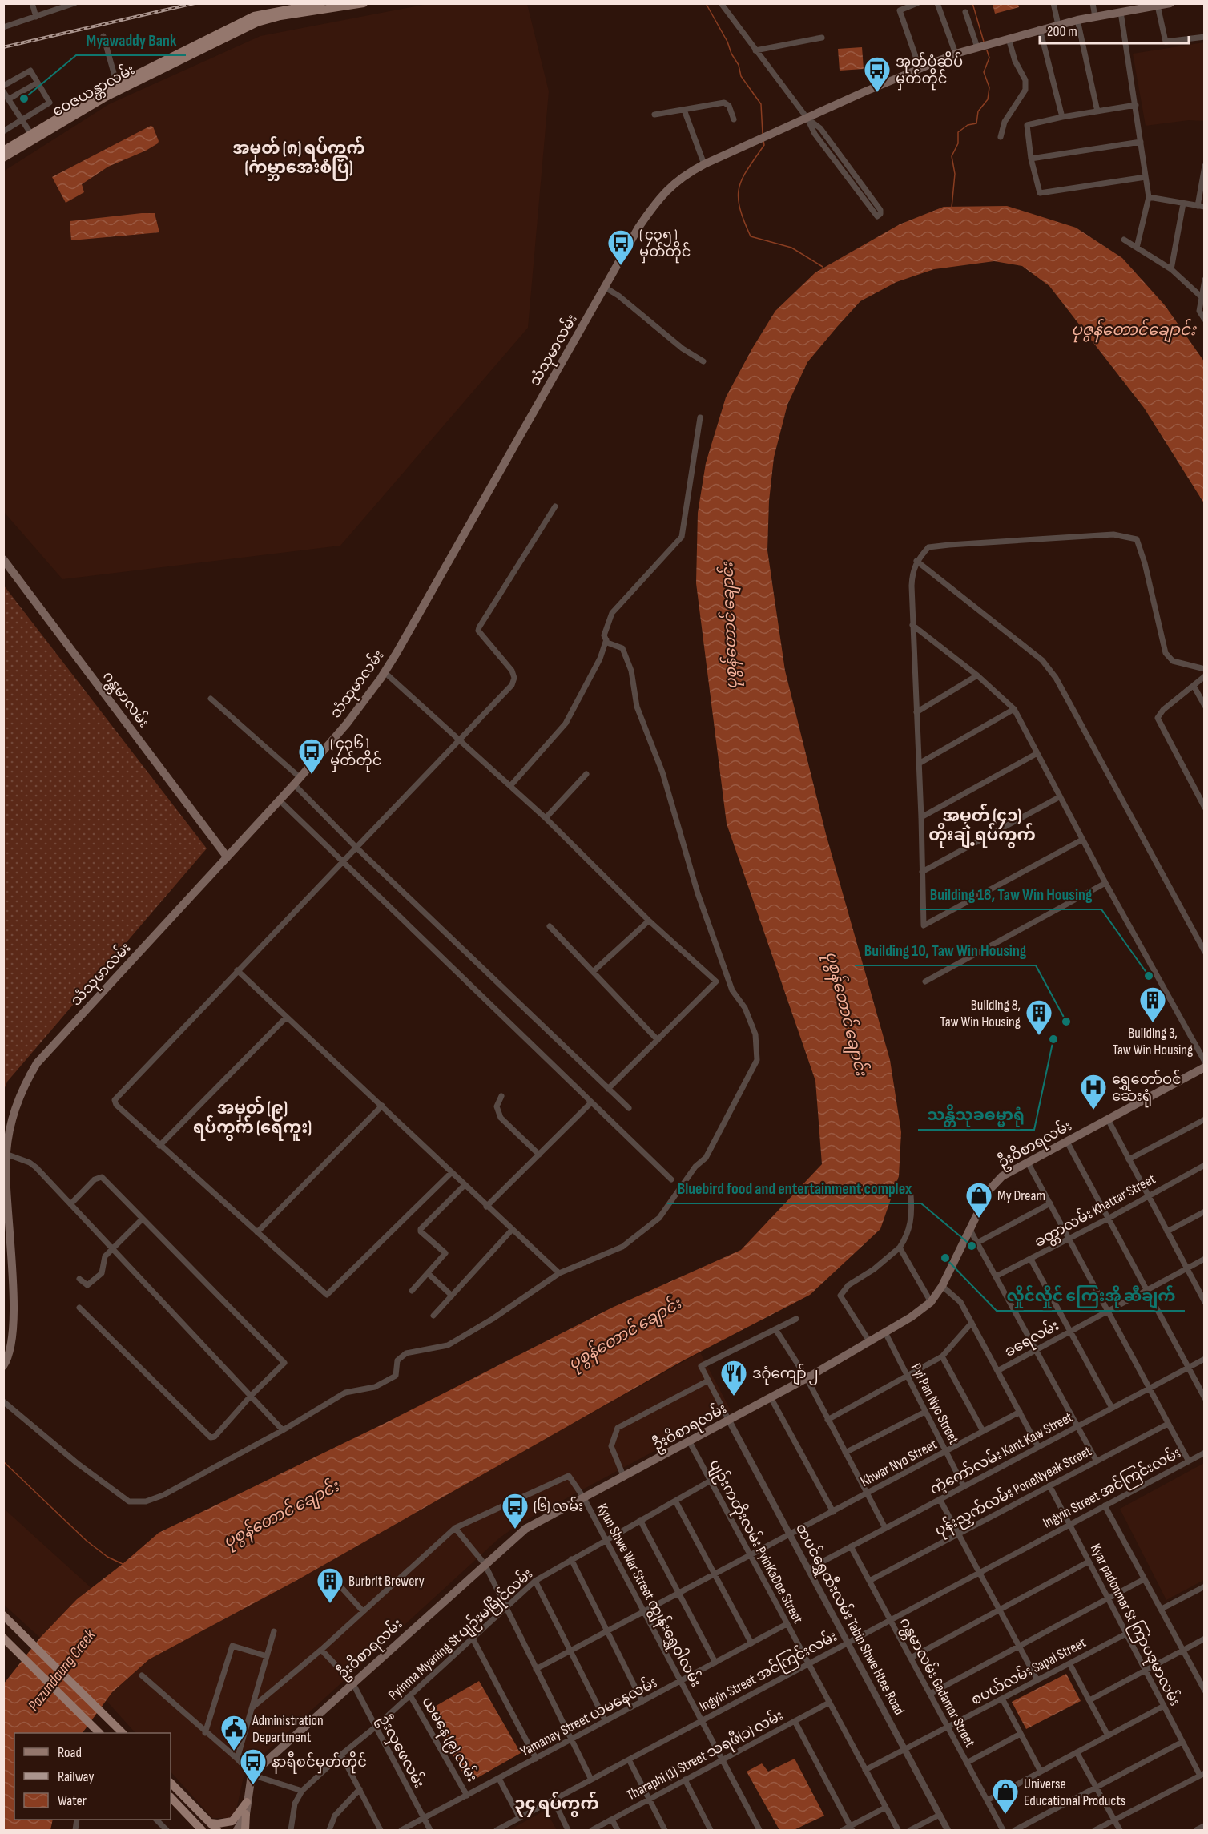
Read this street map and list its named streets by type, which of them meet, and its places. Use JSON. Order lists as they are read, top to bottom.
{
  "streets": {
    "main road": [
      "ဝေဇယန္တာလမ်း",
      "သံသုမာလမ်း",
      "ဂန္တမာလမ်း",
      "ဦးဝိစာရလမ်း"
    ],
    "street": [
      "ခတ္တာလမ်း Khattar Street",
      "ခရေလမ်း",
      "Pyi Pan Nyo Street",
      "ကံ့ကော်လမ်း Kant Kaw Street",
      "Khwar Nyo Street",
      "Ingyin Street အင်ကြင်းလမ်း",
      "ပုန်းညှက်လမ်း PoneNyeak Street",
      "ပျဉ်းကတိုးလမ်း PyinKaDoe Street",
      "Kyun Shwe War Street ကျွန်းရွှေဝါလမ်း",
      "တပင်ရွှေထီးလမ်း Tabin Shwe Htee Road",
      "Kyar padonmar St ကြာပဒုမာလမ်း",
      "Pyinma Myaning St ပျဉ်းမမြိုင်လမ်း",
      "စပယ်လမ်း Sapal Street",
      "ဂန္တမာလမ်း Gadamar Street",
      "Yamanay Street ယမနေလမ်း",
      "ယမနေ (၉) လမ်း",
      "ဦးလှဖေလမ်း",
      "Tharaphi (1) Street သရဖီ(၁) လမ်း"
    ]
  },
  "crossings": [
    ["သံသုမာလမ်း", "ဂန္တမာလမ်း"],
    ["ဦးဝိစာရလမ်း", "Pyi Pan Nyo Street"],
    ["ဦးဝိစာရလမ်း", "ပျဉ်းကတိုးလမ်း PyinKaDoe Street"],
    ["ဦးဝိစာရလမ်း", "Kyun Shwe War Street ကျွန်းရွှေဝါလမ်း"],
    ["ဦးဝိစာရလမ်း", "တပင်ရွှေထီးလမ်း Tabin Shwe Htee Road"],
    ["ဦးဝိစာရလမ်း", "ဦးလှဖေလမ်း"],
    ["Pyi Pan Nyo Street", "ကံ့ကော်လမ်း Kant Kaw Street"],
    ["Pyi Pan Nyo Street", "Khwar Nyo Street"],
    ["ကံ့ကော်လမ်း Kant Kaw Street", "တပင်ရွှေထီးလမ်း Tabin Shwe Htee Road"],
    ["ကံ့ကော်လမ်း Kant Kaw Street", "ဂန္တမာလမ်း Gadamar Street"],
    ["Khwar Nyo Street", "ပျဉ်းကတိုးလမ်း PyinKaDoe Street"],
    ["Khwar Nyo Street", "Kyun Shwe War Street ကျွန်းရွှေဝါလမ်း"],
    ["Khwar Nyo Street", "တပင်ရွှေထီးလမ်း Tabin Shwe Htee Road"],
    ["Ingyin Street အင်ကြင်းလမ်း", "ပျဉ်းကတိုးလမ်း PyinKaDoe Street"],
    ["Ingyin Street အင်ကြင်းလမ်း", "Kyun Shwe War Street ကျွန်းရွှေဝါလမ်း"],
    ["Ingyin Street အင်ကြင်းလမ်း", "တပင်ရွှေထီးလမ်း Tabin Shwe Htee Road"],
    ["Ingyin Street အင်ကြင်းလမ်း", "Kyar padonmar St ကြာပဒုမာလမ်း"],
    ["Ingyin Street အင်ကြင်းလမ်း", "ဂန္တမာလမ်း Gadamar Street"],
    ["ပုန်းညှက်လမ်း PoneNyeak Street", "Kyar padonmar St ကြာပဒုမာလမ်း"],
    ["ပုန်းညှက်လမ်း PoneNyeak Street", "ဂန္တမာလမ်း Gadamar Street"],
    ["ပျဉ်းကတိုးလမ်း PyinKaDoe Street", "Pyinma Myaning St ပျဉ်းမမြိုင်လမ်း"],
    ["ပျဉ်းကတိုးလမ်း PyinKaDoe Street", "စပယ်လမ်း Sapal Street"],
    ["ပျဉ်းကတိုးလမ်း PyinKaDoe Street", "Yamanay Street ယမနေလမ်း"],
    ["ပျဉ်းကတိုးလမ်း PyinKaDoe Street", "Tharaphi (1) Street သရဖီ(၁) လမ်း"],
    ["Kyun Shwe War Street ကျွန်းရွှေဝါလမ်း", "Pyinma Myaning St ပျဉ်းမမြိုင်လမ်း"],
    ["Kyun Shwe War Street ကျွန်းရွှေဝါလမ်း", "Yamanay Street ယမနေလမ်း"],
    ["Kyun Shwe War Street ကျွန်းရွှေဝါလမ်း", "Tharaphi (1) Street သရဖီ(၁) လမ်း"],
    ["တပင်ရွှေထီးလမ်း Tabin Shwe Htee Road", "စပယ်လမ်း Sapal Street"],
    ["Kyar padonmar St ကြာပဒုမာလမ်း", "စပယ်လမ်း Sapal Street"],
    ["Pyinma Myaning St ပျဉ်းမမြိုင်လမ်း", "ယမနေ (၉) လမ်း"],
    ["Pyinma Myaning St ပျဉ်းမမြိုင်လမ်း", "ဦးလှဖေလမ်း"],
    ["စပယ်လမ်း Sapal Street", "ဂန္တမာလမ်း Gadamar Street"],
    ["Yamanay Street ယမနေလမ်း", "ယမနေ (၉) လမ်း"],
    ["Yamanay Street ယမနေလမ်း", "ဦးလှဖေလမ်း"]
  ],
  "districts": [
    "အမှတ် (၈) ရပ်ကွက် (ကမ္ဘာအေးစံပြ)",
    "အမှတ် (၄၁) တိုးချဲ့ရပ်ကွက်",
    "အမှတ် (၉) ရပ်ကွက် (ရေကူး)",
    "၃၄ ရပ်ကွက်"
  ],
  "water": ["ပုဇွန်တောင်ချောင်း", "ပုစွန်တောင် ချောင်း", "Pazundaung Creek"],
  "places": {
    "bus stop": [
      "အုတ်ပုံဆိပ် မှတ်တိုင်",
      "( ၄၃၅ ) မှတ်တိုင်",
      "( ၄၃၆ ) မှတ်တိုင်",
      "(၆) လမ်း",
      "နာရီစင်မှတ်တိုင်"
    ],
    "other": [
      "Myawaddy Bank",
      "Building 18, Taw Win Housing",
      "Building 10, Taw Win Housing",
      "သန္တိသုခဓမ္မာရုံ",
      "Bluebird food and entertainment complex",
      "လှိုင်လှိုင် ကြေးအို ဆီချက်"
    ],
    "building": ["Building 3, Taw Win Housing", "Building 8, Taw Win Housing", "Burbrit Brewery"],
    "hospital": ["ရွှေတော်ဝင် ဆေးရုံ"],
    "shop": ["My Dream", "Universe Educational Products"],
    "restaurant": ["ဒဂုံကျော် ၂"],
    "public building": ["Administration Department"]
  },
  "legend": ["Road", "Railway", "Water"],
  "scale_bar": "200 m"
}
